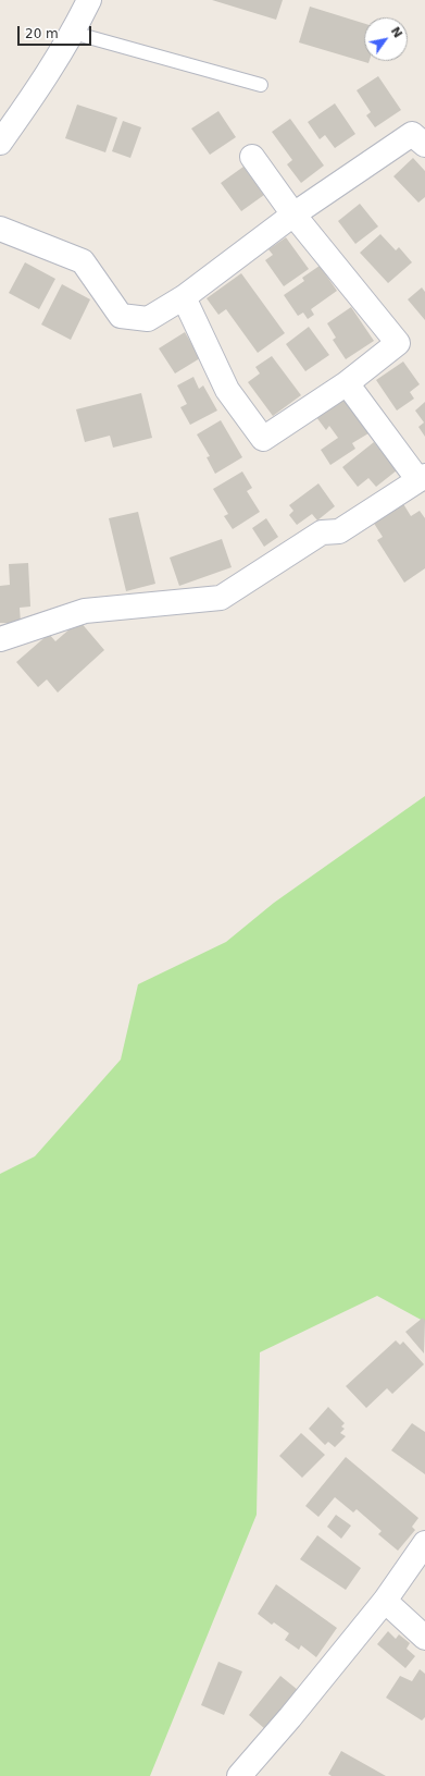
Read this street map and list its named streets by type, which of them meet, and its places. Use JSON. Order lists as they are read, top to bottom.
{
  "scale_bar": "20 m",
  "north": "top right"
}
